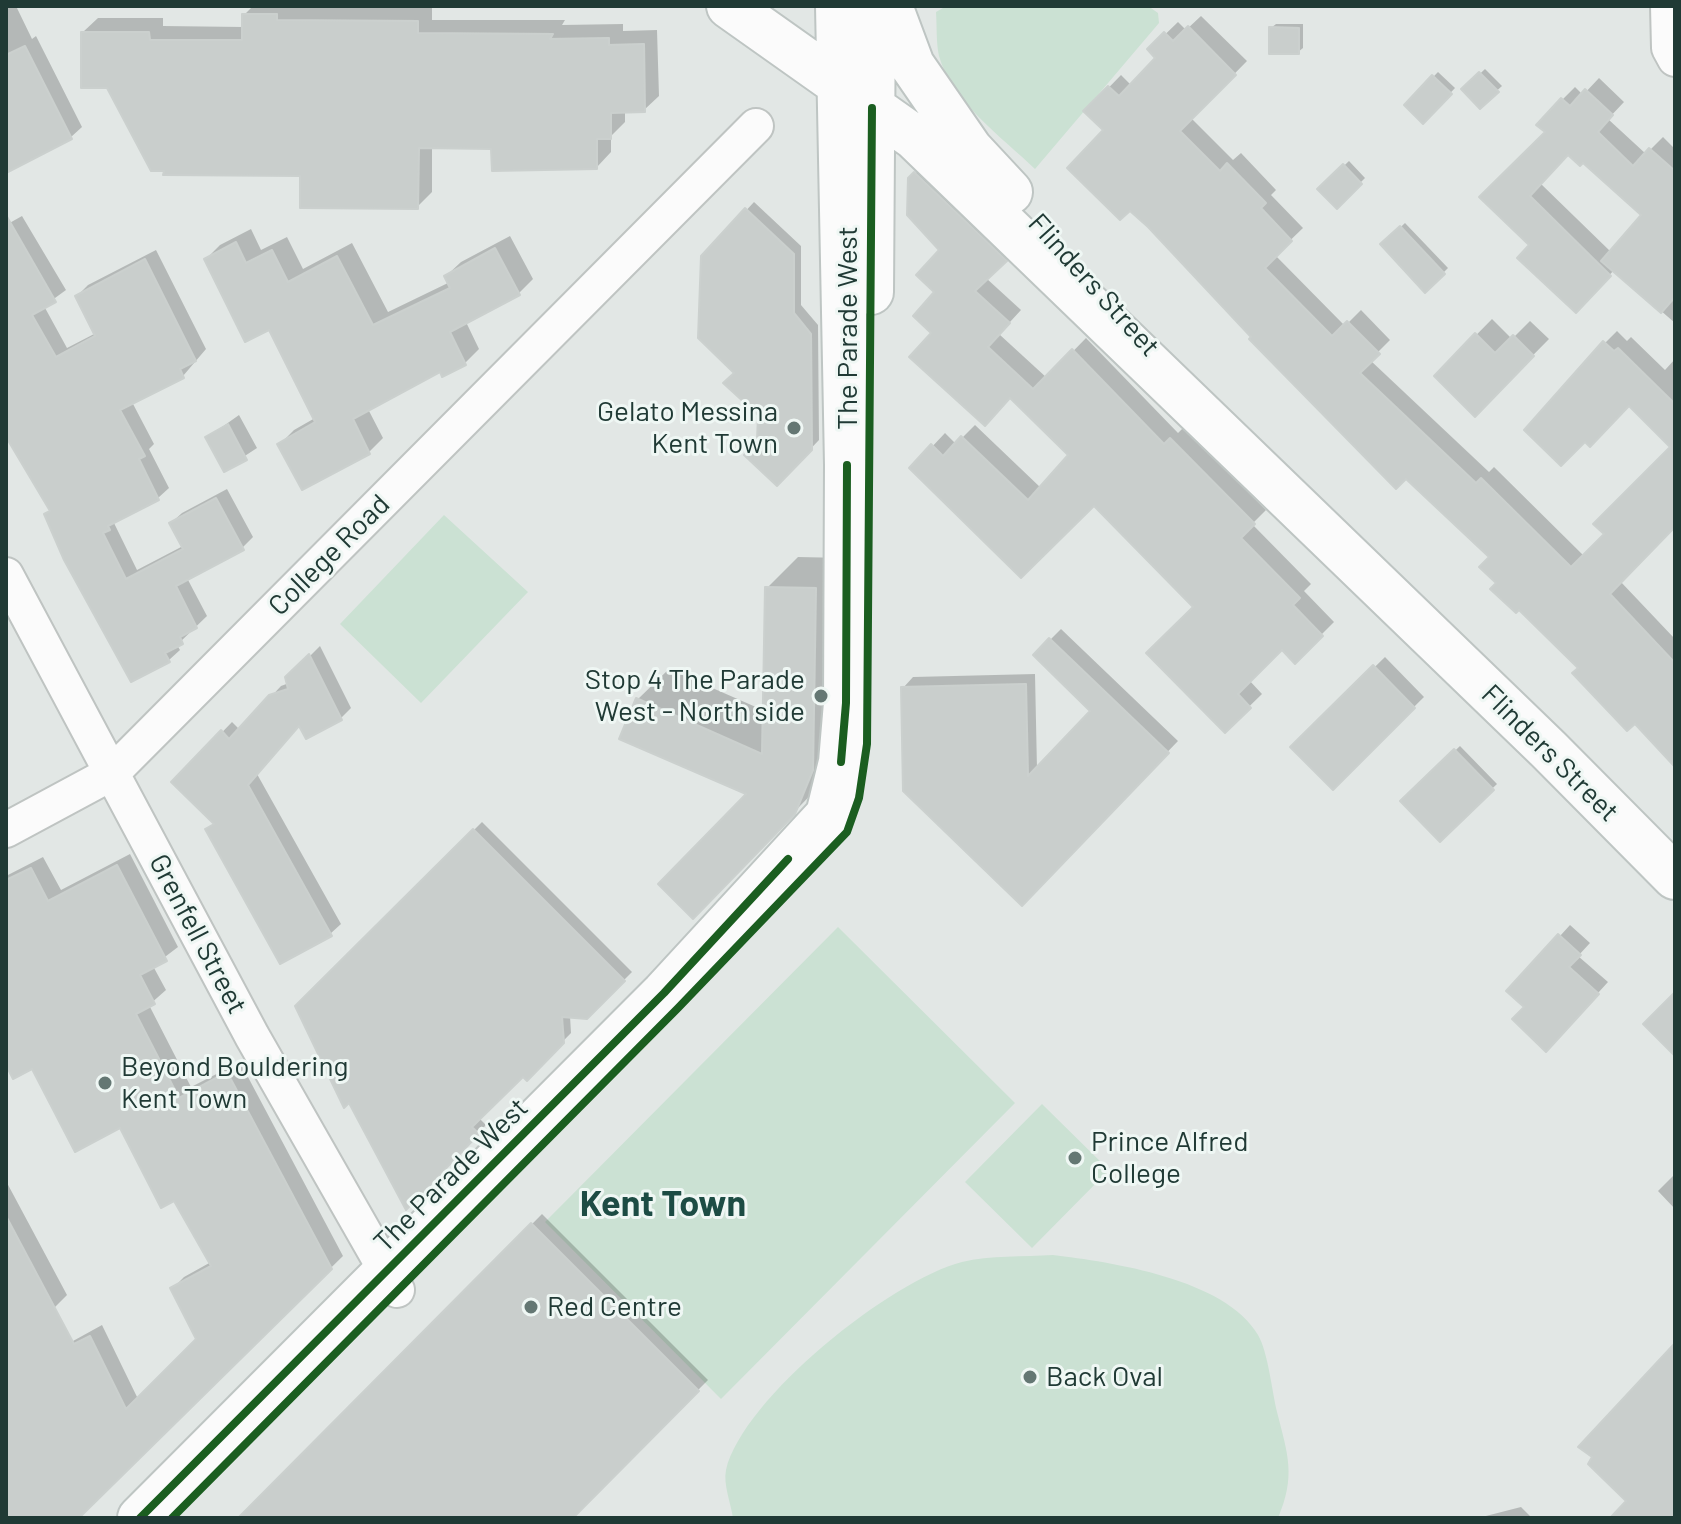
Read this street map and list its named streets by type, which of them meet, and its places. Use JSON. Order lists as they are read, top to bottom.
{
  "streets": {
    "main road": ["Flinders Street", "The Parade West"],
    "street": ["College Road", "Grenfell Street"]
  },
  "crossings": [
    ["Flinders Street", "The Parade West"],
    ["The Parade West", "Grenfell Street"],
    ["College Road", "Grenfell Street"]
  ],
  "districts": ["Kent Town"],
  "places": [
    "Gelato Messina Kent Town",
    "Stop 4 The Parade West - North side",
    "Beyond Bouldering Kent Town",
    "Prince Alfred College",
    "Red Centre",
    "Back Oval"
  ]
}
